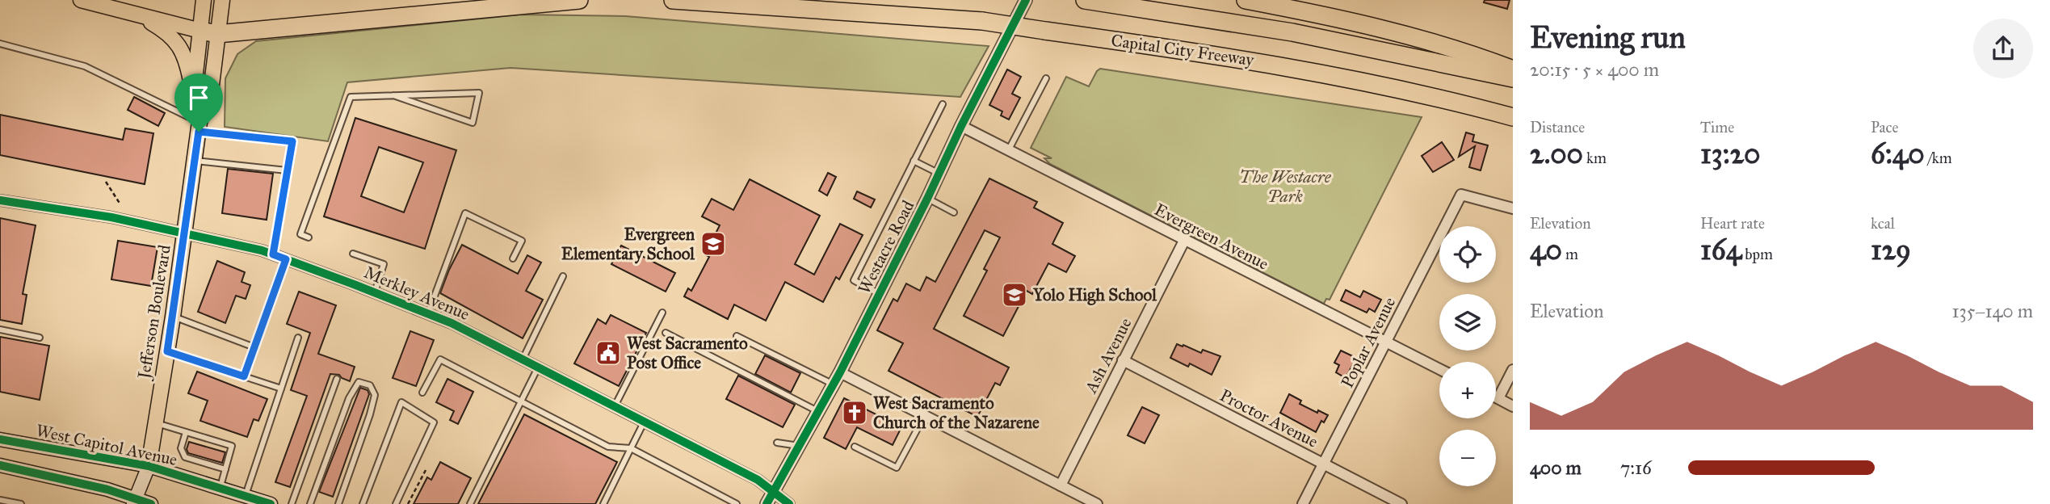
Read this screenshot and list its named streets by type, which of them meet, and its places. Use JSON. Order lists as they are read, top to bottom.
{
  "streets": {
    "highway": ["Capital City Freeway"],
    "main road": ["Jefferson Boulevard", "West Capitol Avenue"],
    "street": [
      "Evergreen Avenue",
      "Westacre Road",
      "Merkley Avenue",
      "Poplar Avenue",
      "Ash Avenue",
      "Proctor Avenue"
    ]
  },
  "crossings": [
    ["Evergreen Avenue", "Westacre Road"],
    ["Evergreen Avenue", "Poplar Avenue"],
    ["Evergreen Avenue", "Ash Avenue"],
    ["Westacre Road", "Merkley Avenue"],
    ["Merkley Avenue", "Jefferson Boulevard"],
    ["Jefferson Boulevard", "West Capitol Avenue"],
    ["Poplar Avenue", "Proctor Avenue"],
    ["Ash Avenue", "Proctor Avenue"]
  ],
  "parks": ["The Westacre Park"],
  "places": {
    "school or university": ["Evergreen Elementary School", "Yolo High School"],
    "public building": ["West Sacramento Post Office"],
    "church": ["West Sacramento Church of the Nazarene"]
  },
  "page": {
    "heading": ["Evening run", "20:15 · 5 × 400 m"],
    "stats": [
      ["Distance", "2.00 km"],
      ["Time", "13:20"],
      ["Pace", "6:40 /km"],
      ["Elevation", "40 m"],
      ["Heart rate", "164 bpm"],
      ["kcal", "129"]
    ],
    "map_buttons": ["+", "−"],
    "chart": ["Elevation", "135–140 m"],
    "list": [
      {
        "name": "400 m",
        "note": "7:16"
      }
    ]
  }
}
